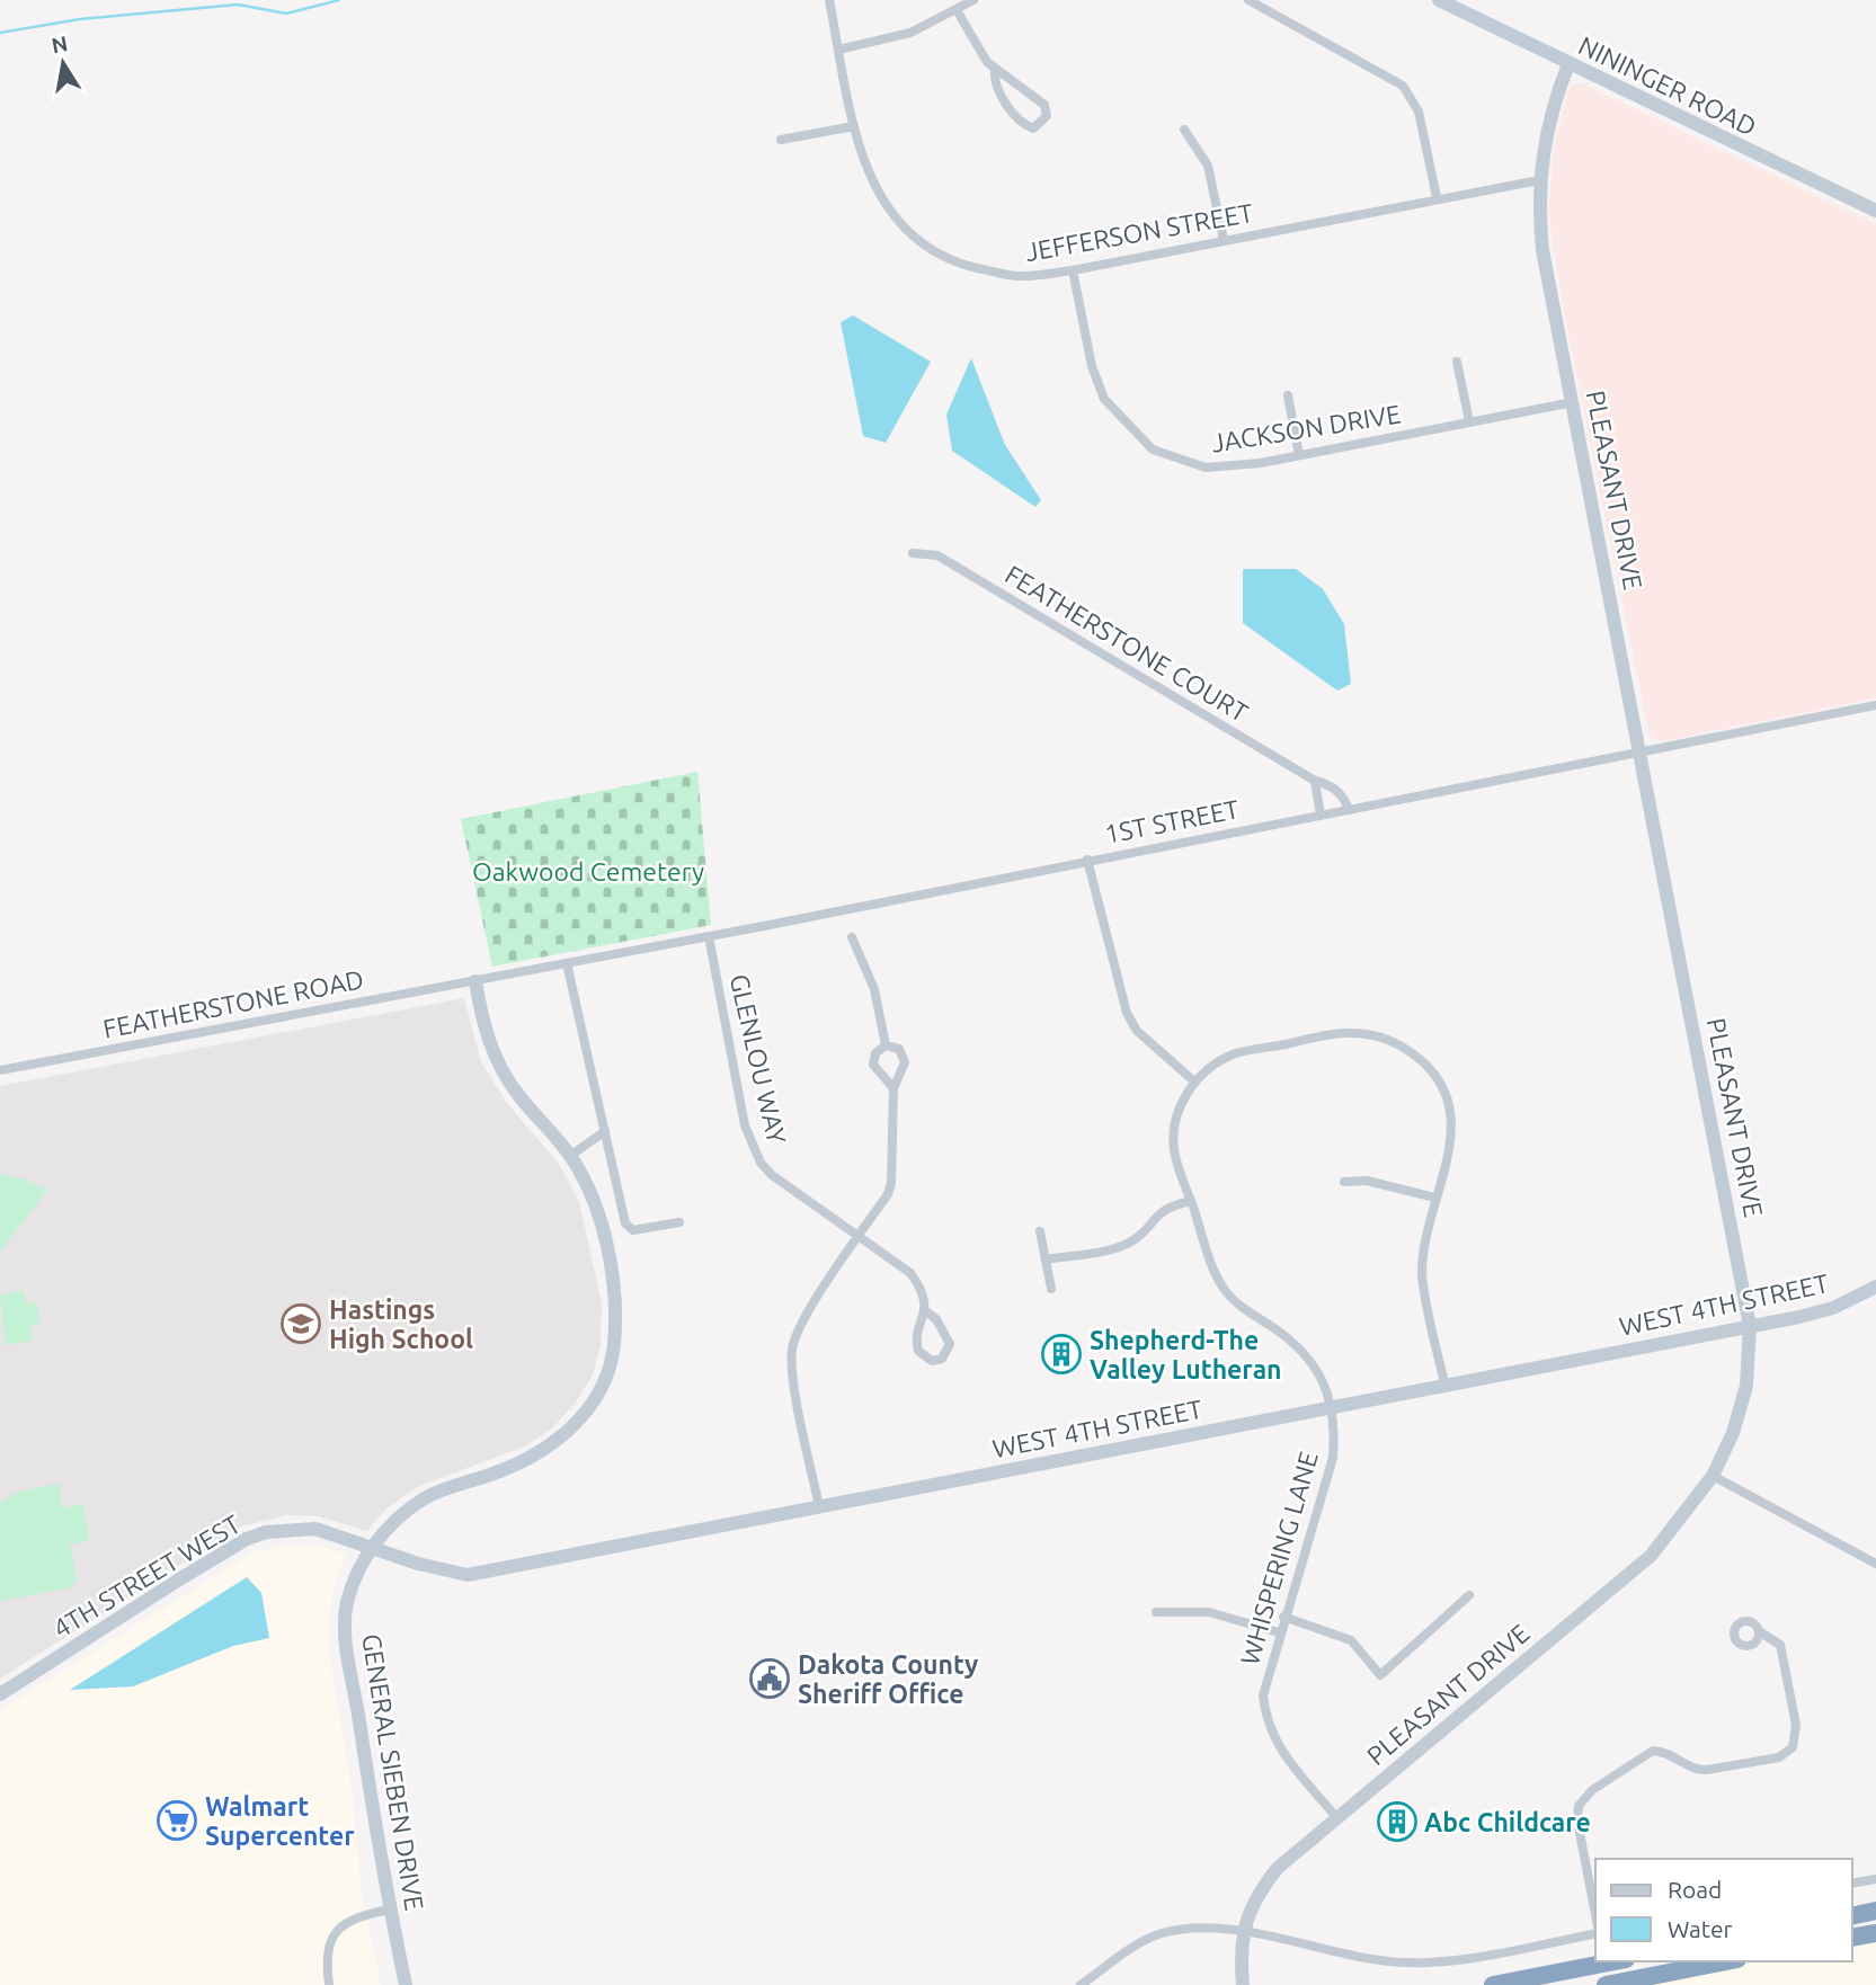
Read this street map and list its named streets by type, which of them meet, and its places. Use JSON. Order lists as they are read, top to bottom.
{
  "streets": {
    "street": [
      "NININGER ROAD",
      "JEFFERSON STREET",
      "JACKSON DRIVE",
      "PLEASANT DRIVE",
      "FEATHERSTONE COURT",
      "1ST STREET",
      "FEATHERSTONE ROAD",
      "GLENLOU WAY",
      "WEST 4TH STREET",
      "WHISPERING LANE",
      "4TH STREET WEST",
      "GENERAL SIEBEN DRIVE"
    ]
  },
  "crossings": [
    ["NININGER ROAD", "PLEASANT DRIVE"],
    ["JEFFERSON STREET", "JACKSON DRIVE"],
    ["JEFFERSON STREET", "PLEASANT DRIVE"],
    ["JACKSON DRIVE", "PLEASANT DRIVE"],
    ["PLEASANT DRIVE", "1ST STREET"],
    ["PLEASANT DRIVE", "WEST 4TH STREET"],
    ["PLEASANT DRIVE", "WHISPERING LANE"],
    ["FEATHERSTONE COURT", "1ST STREET"],
    ["1ST STREET", "FEATHERSTONE ROAD"],
    ["1ST STREET", "GLENLOU WAY"],
    ["1ST STREET", "GENERAL SIEBEN DRIVE"],
    ["FEATHERSTONE ROAD", "GENERAL SIEBEN DRIVE"],
    ["WEST 4TH STREET", "WHISPERING LANE"],
    ["WEST 4TH STREET", "4TH STREET WEST"],
    ["4TH STREET WEST", "GENERAL SIEBEN DRIVE"]
  ],
  "parks": ["Oakwood Cemetery"],
  "places": {
    "school or university": ["Hastings High School"],
    "building": ["Shepherd-The Valley Lutheran", "Abc Childcare"],
    "public building": ["Dakota County Sheriff Office"],
    "supermarket": ["Walmart Supercenter"]
  },
  "legend": ["Road", "Water"],
  "north": "top"
}
